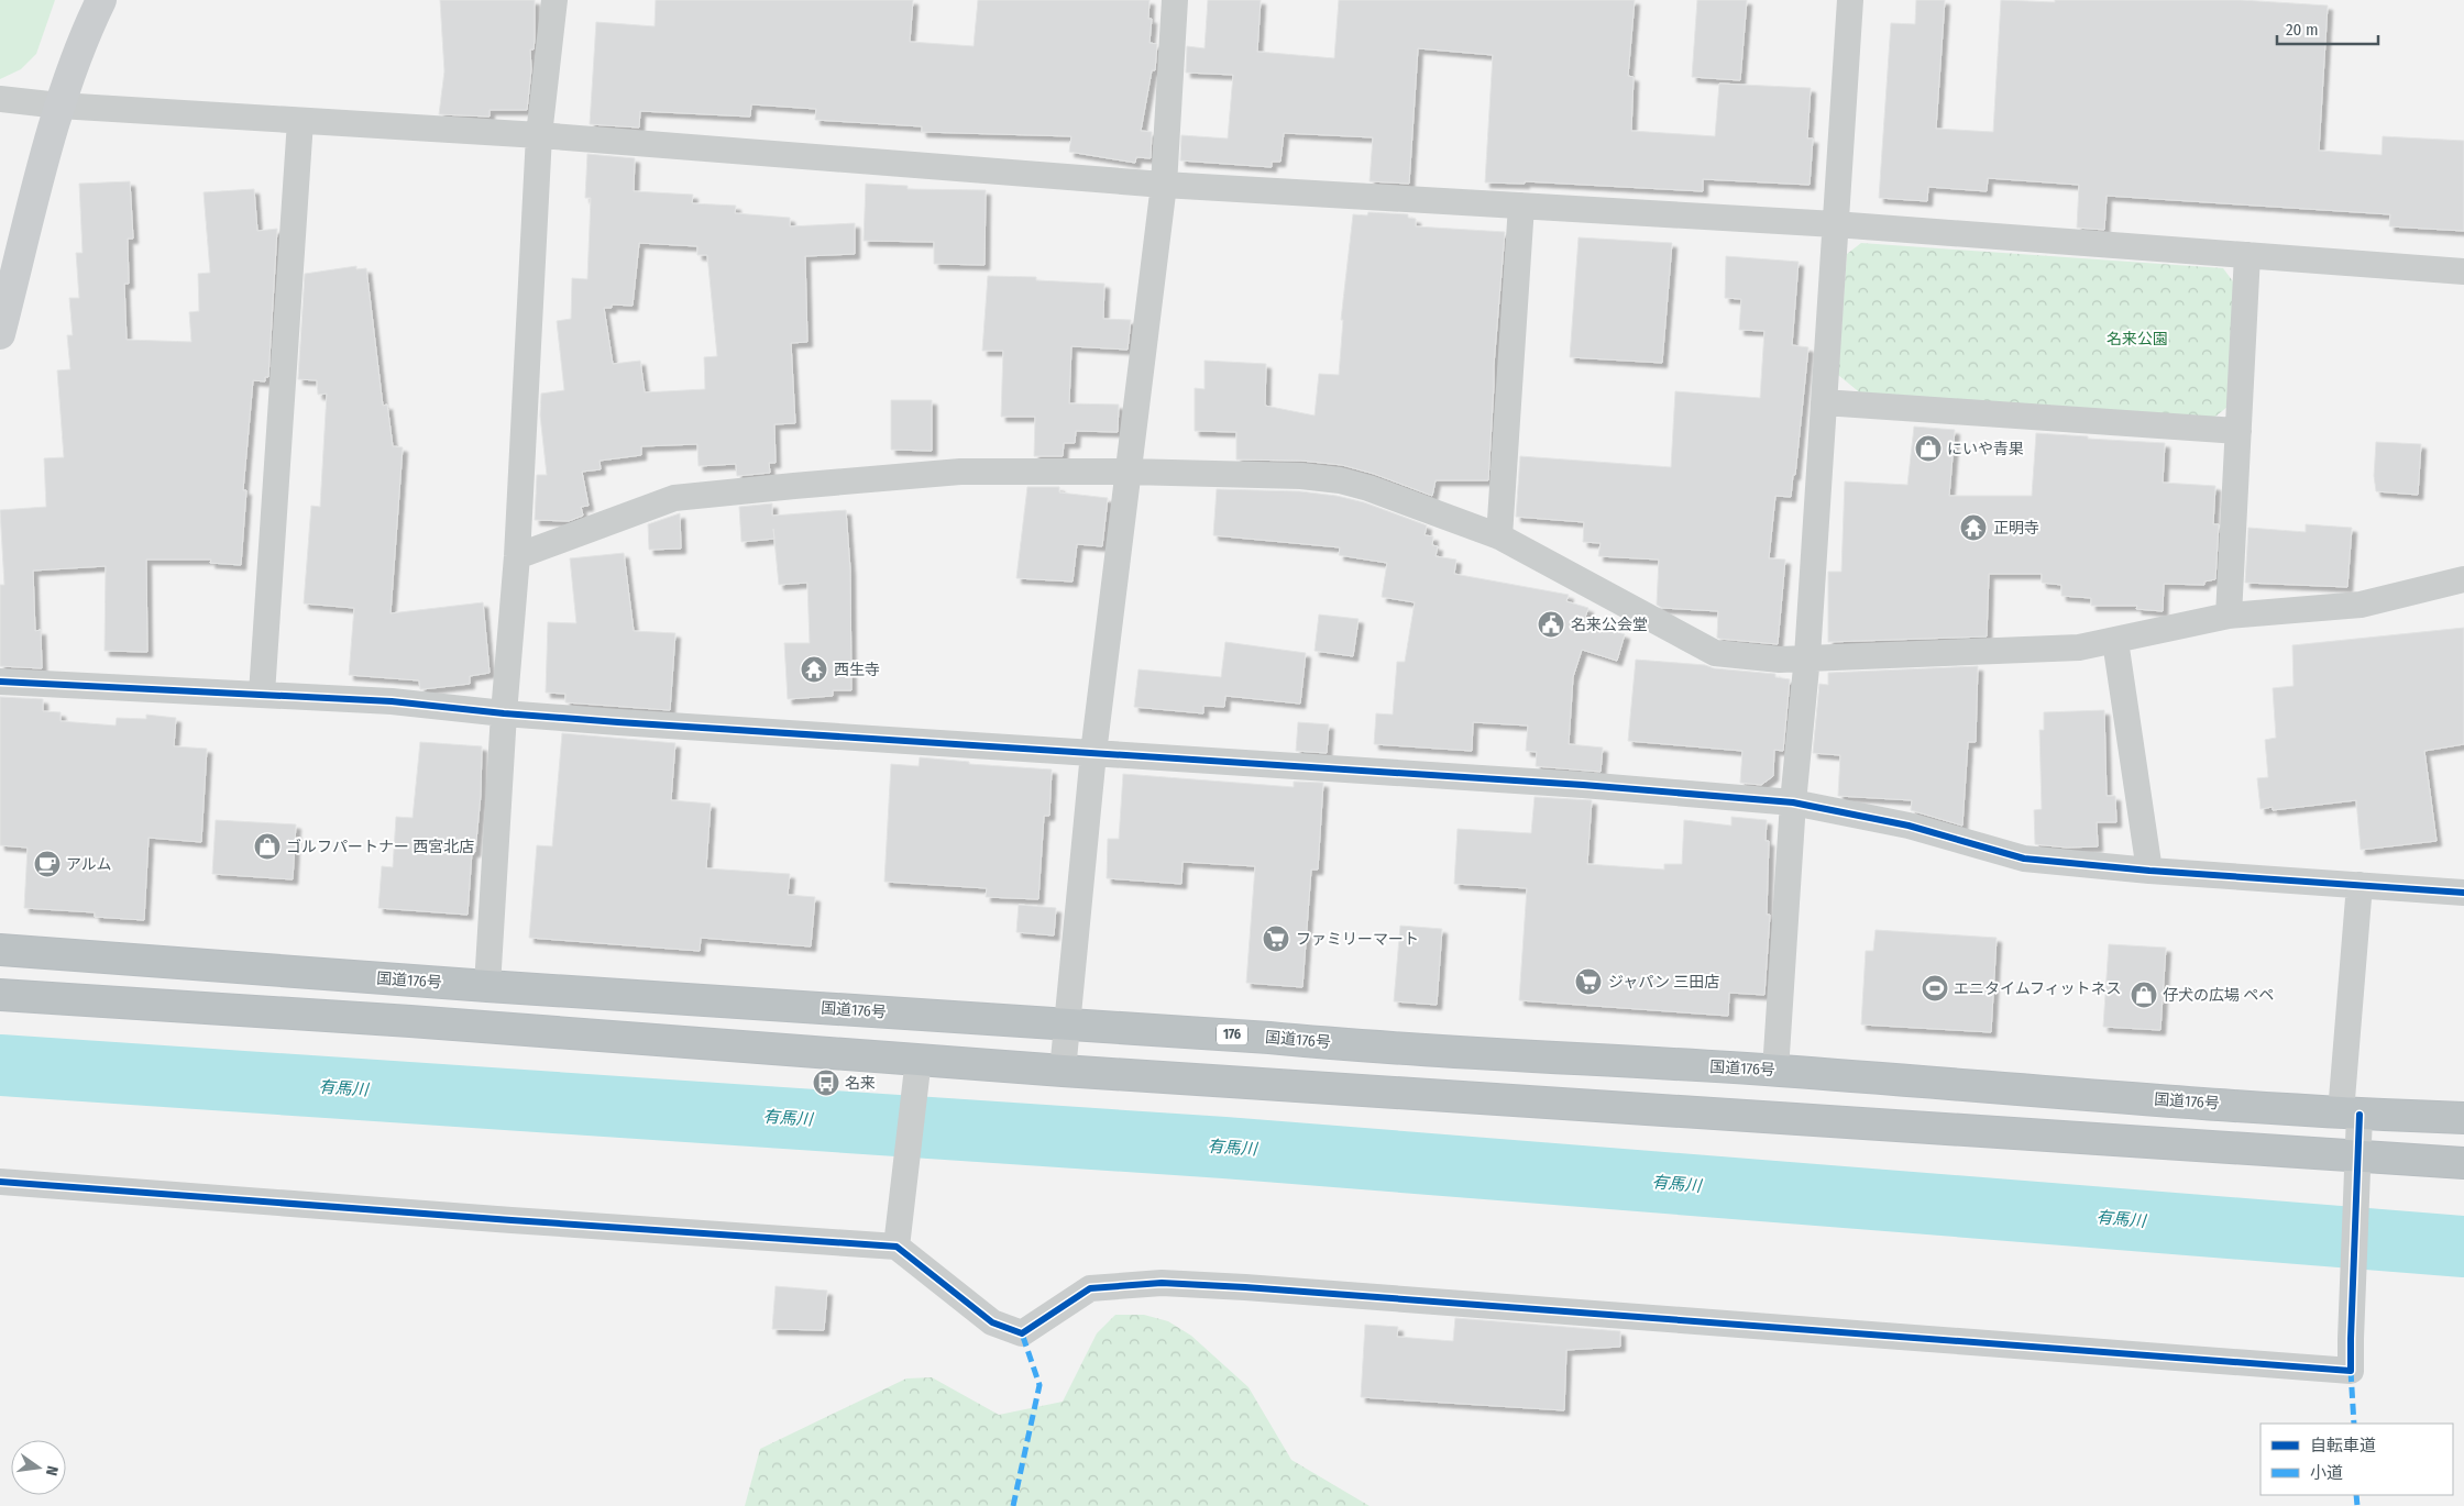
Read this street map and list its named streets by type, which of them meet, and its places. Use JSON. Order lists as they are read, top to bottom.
{
  "streets": {
    "highway": ["国道176号", "176"]
  },
  "water": ["有馬川"],
  "parks": ["名来公園"],
  "places": {
    "shop": ["にいや青果", "ゴルフパートナー 西宮北店", "仔犬の広場 ペペ"],
    "temple": ["正明寺", "西生寺"],
    "public building": ["名来公会堂"],
    "cafe": ["アルム"],
    "supermarket": ["ファミリーマート", "ジャパン 三田店"],
    "sports": ["エニタイムフィットネス"],
    "bus stop": ["名来"]
  },
  "legend": ["自転車道", "小道"],
  "scale_bar": "20 m",
  "north": "right"
}
